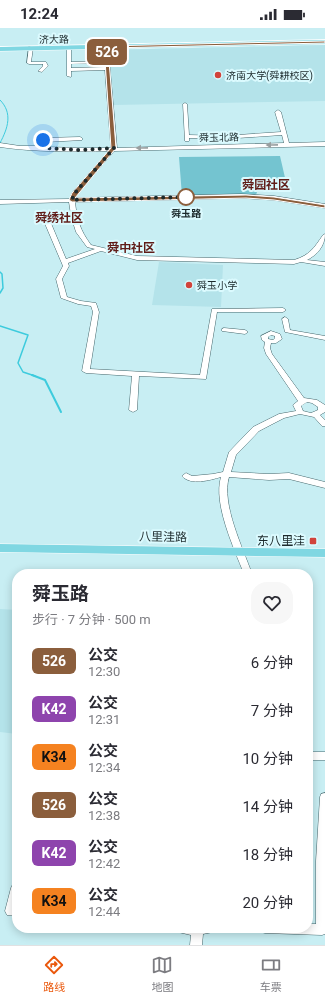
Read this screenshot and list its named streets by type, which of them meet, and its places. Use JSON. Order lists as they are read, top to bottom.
{
  "streets": {
    "main road": ["济大路", "八里洼路"],
    "street": ["舜玉北路"]
  },
  "districts": ["舜园社区", "舜绣社区", "舜中社区"],
  "places": {
    "other": ["济南大学(舜耕校区)", "舜玉路", "舜玉小学"],
    "transit": ["东八里洼"]
  },
  "lines": ["bus line 526"],
  "page": {
    "status": "12:24",
    "on_map": "526",
    "heading": ["舜玉路", "步行 · 7 分钟 · 500 m"],
    "list": [
      {
        "mark": "526",
        "name": "公交",
        "note": "12:30",
        "value": "6 分钟"
      },
      {
        "mark": "K42",
        "name": "公交",
        "note": "12:31",
        "value": "7 分钟"
      },
      {
        "mark": "K34",
        "name": "公交",
        "note": "12:34",
        "value": "10 分钟"
      },
      {
        "mark": "526",
        "name": "公交",
        "note": "12:38",
        "value": "14 分钟"
      },
      {
        "mark": "K42",
        "name": "公交",
        "note": "12:42",
        "value": "18 分钟"
      },
      {
        "mark": "K34",
        "name": "公交",
        "note": "12:44",
        "value": "20 分钟"
      }
    ],
    "tabs": ["路线", "地图", "车票"]
  }
}
